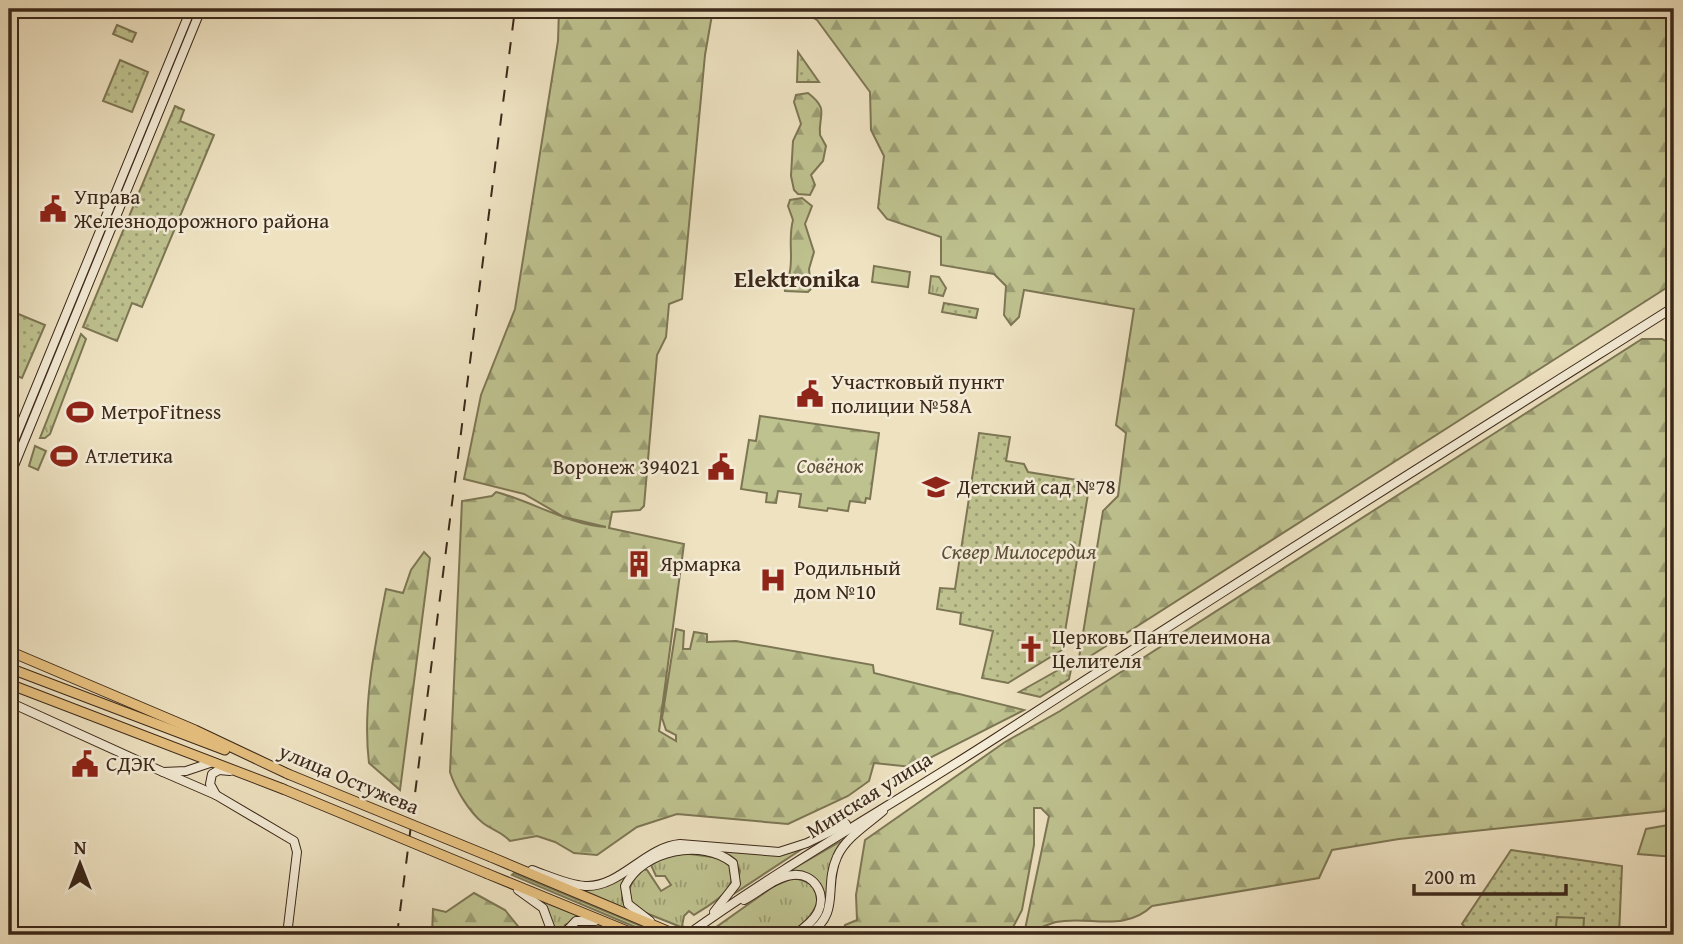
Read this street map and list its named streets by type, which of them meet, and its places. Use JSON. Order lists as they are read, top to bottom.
{
  "streets": {
    "main road": ["улица Остужева"],
    "street": ["Минская улица"]
  },
  "districts": ["Elektronika"],
  "parks": ["Совёнок", "Сквер Милосердия"],
  "places": {
    "public building": [
      "Управа Железнодорожного района",
      "Участковый пункт полиции №58А",
      "Воронеж 394021",
      "СДЭК"
    ],
    "sports": ["МетроFitness", "Атлетика"],
    "school or university": ["Детский сад №78"],
    "building": ["Ярмарка"],
    "hospital": ["Родильный дом №10"],
    "church": ["Церковь Пантелеимона Целителя"]
  },
  "scale_bar": "200 m",
  "north": "top"
}
